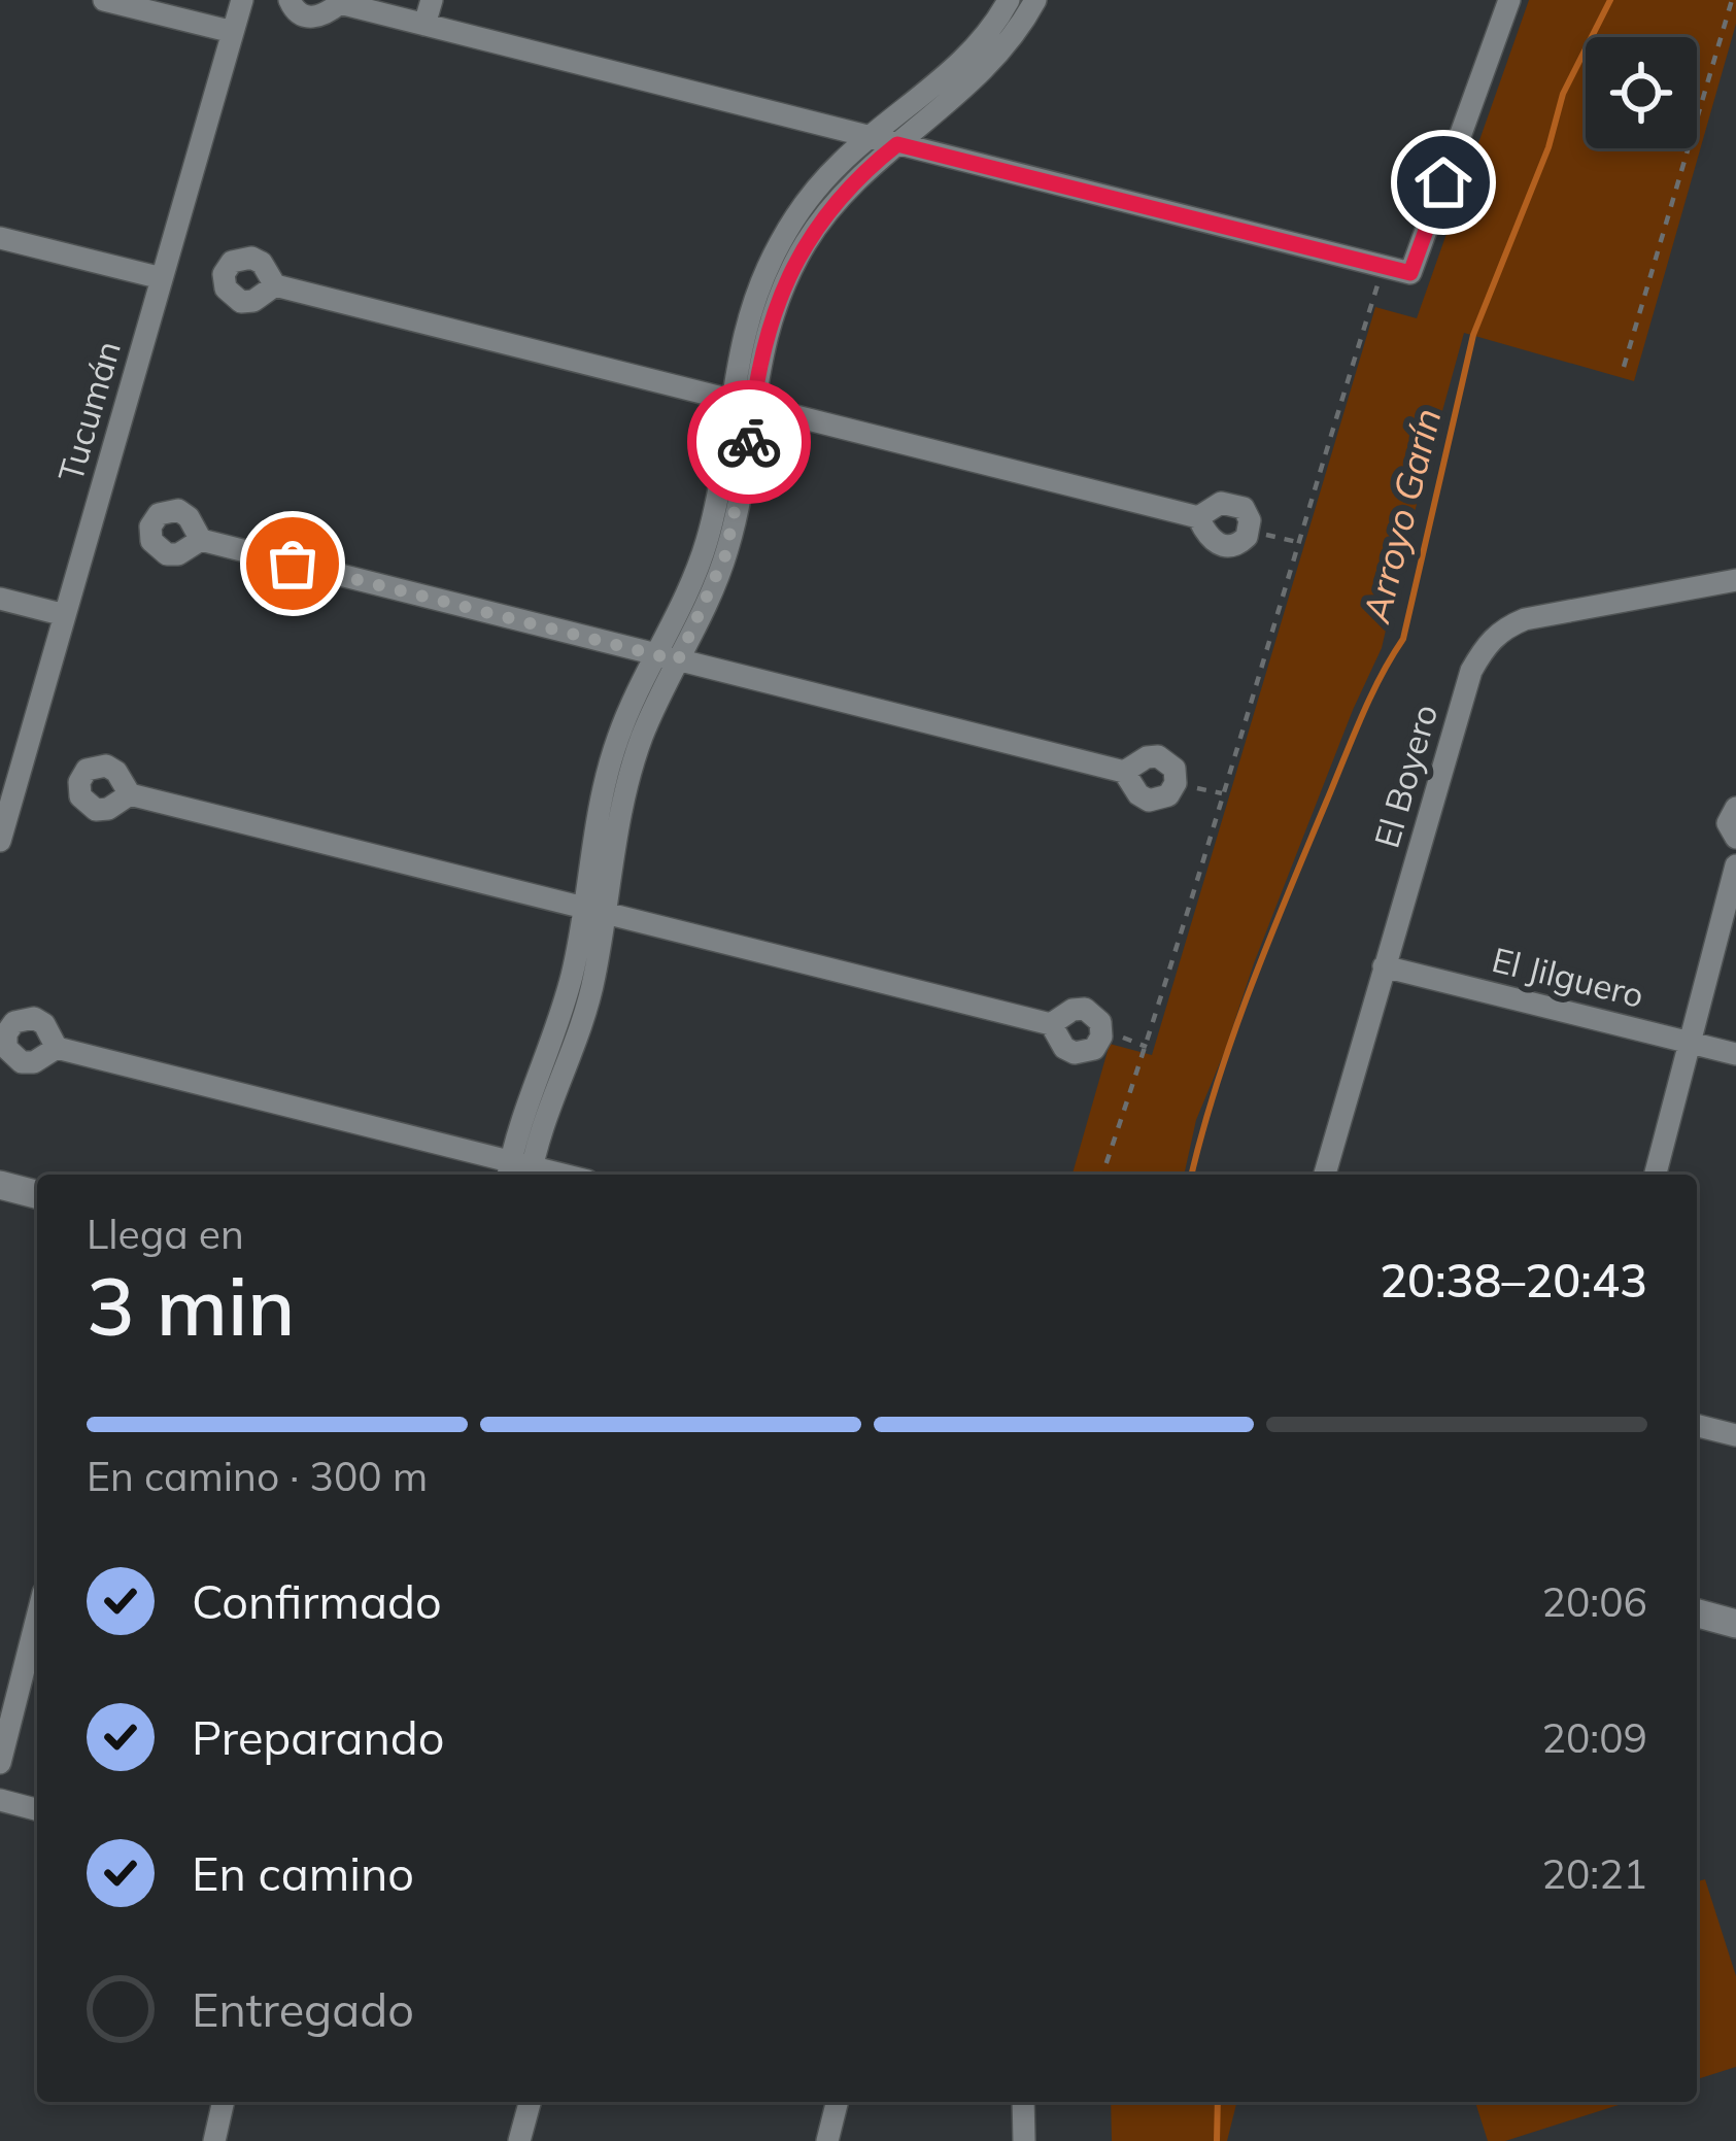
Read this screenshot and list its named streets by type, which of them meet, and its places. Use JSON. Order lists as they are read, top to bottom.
{
  "streets": {
    "street": ["Tucumán", "El Boyero", "El Jilguero"]
  },
  "crossings": [
    ["El Boyero", "El Jilguero"]
  ],
  "water": ["Arroyo Garín"],
  "page": {
    "heading": ["3 min", "Llega en", "20:38–20:43"],
    "bar": "En camino · 300 m",
    "list": [
      ["Confirmado", "20:06"],
      ["Preparando", "20:09"],
      ["En camino", "20:21"],
      "Entregado"
    ]
  }
}
